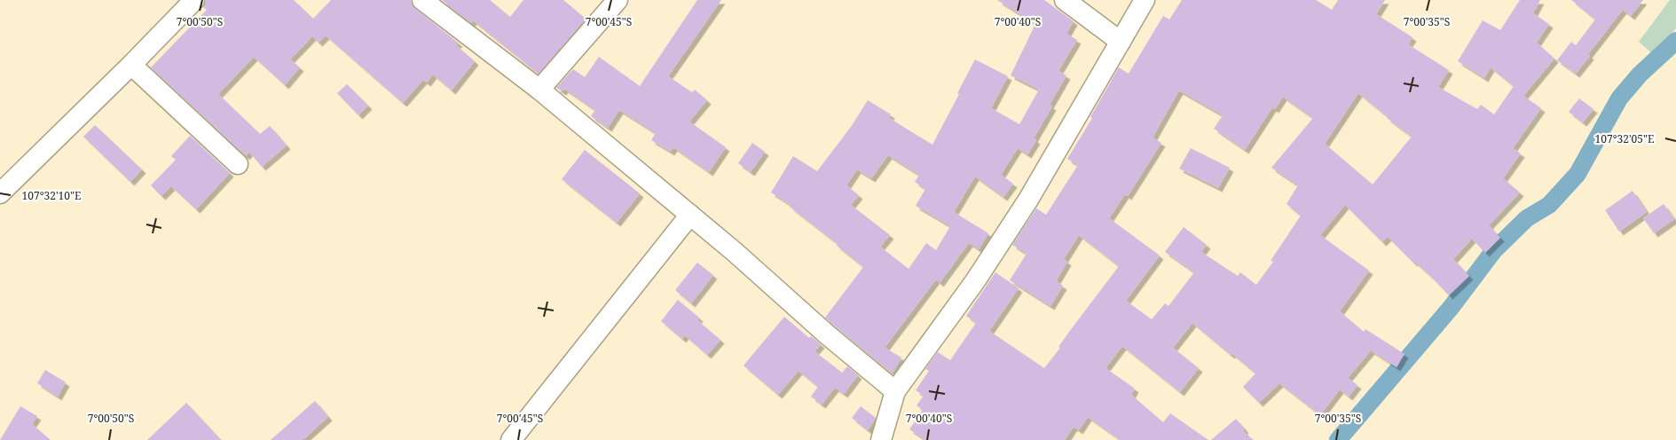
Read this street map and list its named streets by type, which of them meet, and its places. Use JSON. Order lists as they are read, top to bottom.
{
  "coordinates": [
    "7°00'50\"S",
    "7°00'45\"S",
    "7°00'40\"S",
    "7°00'35\"S",
    "107°32'05\"E",
    "107°32'10\"E"
  ]
}
